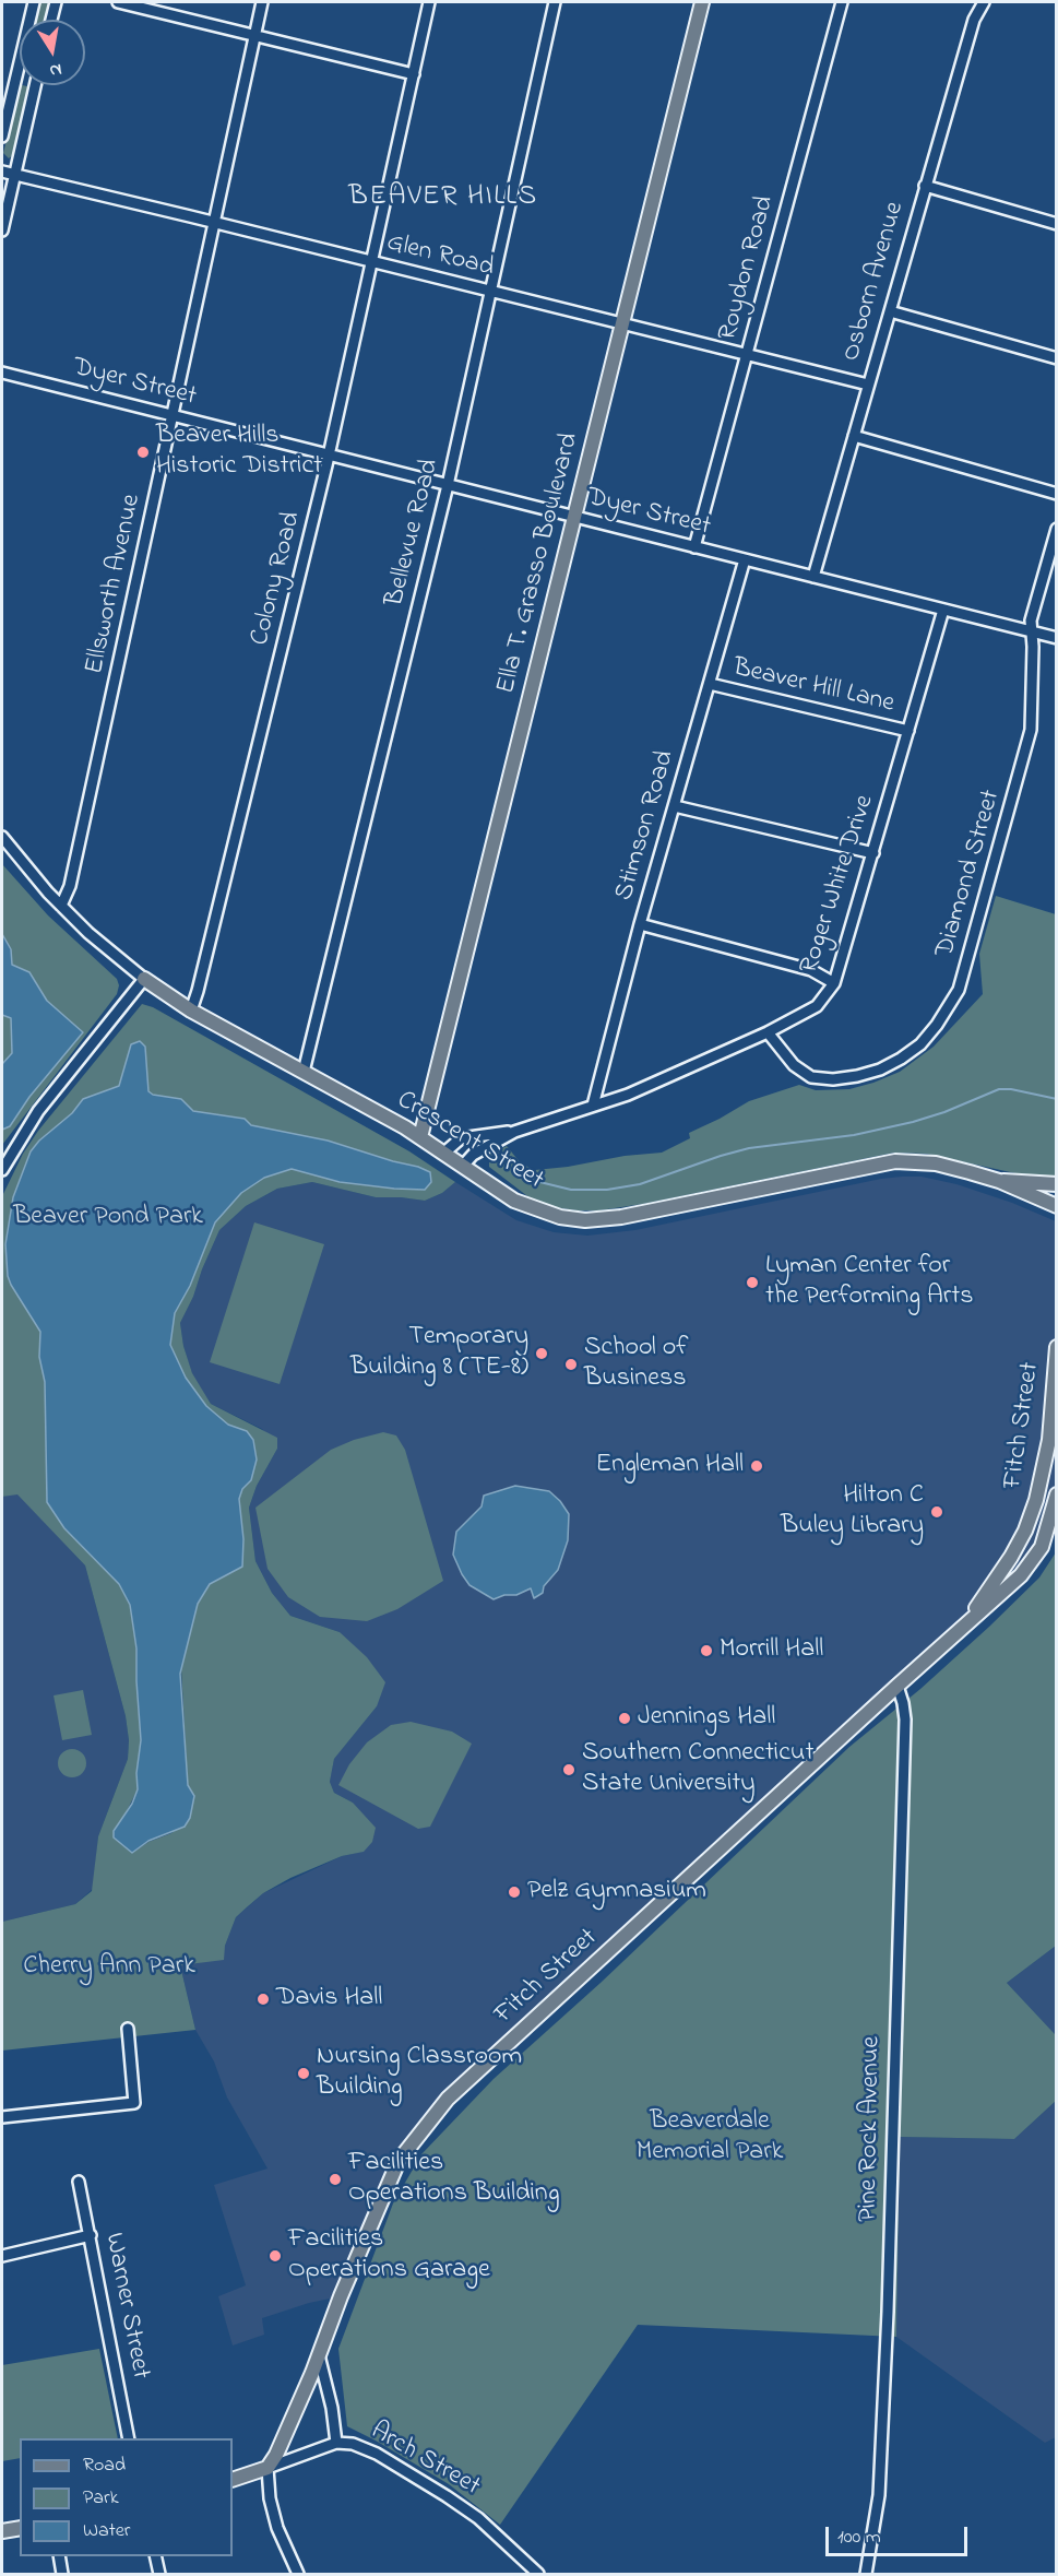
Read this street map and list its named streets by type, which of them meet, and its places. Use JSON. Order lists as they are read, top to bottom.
{
  "streets": {
    "main road": [
      "Ella T. Grasso Boulevard",
      "Crescent Street",
      "Fitch Street",
      "Arch Street"
    ],
    "street": [
      "Glen Road",
      "Roydon Road",
      "Osborn Avenue",
      "Dyer Street",
      "Bellevue Road",
      "Colony Road",
      "Ellsworth Avenue",
      "Beaver Hill Lane",
      "Stimson Road",
      "Diamond Street",
      "Roger White Drive",
      "Pine Rock Avenue",
      "Warner Street"
    ]
  },
  "crossings": [
    ["Glen Road", "Roydon Road"],
    ["Glen Road", "Osborn Avenue"],
    ["Glen Road", "Bellevue Road"],
    ["Glen Road", "Ella T. Grasso Boulevard"],
    ["Glen Road", "Colony Road"],
    ["Glen Road", "Ellsworth Avenue"],
    ["Roydon Road", "Dyer Street"],
    ["Osborn Avenue", "Dyer Street"],
    ["Dyer Street", "Bellevue Road"],
    ["Dyer Street", "Ella T. Grasso Boulevard"],
    ["Dyer Street", "Colony Road"],
    ["Dyer Street", "Ellsworth Avenue"],
    ["Dyer Street", "Stimson Road"],
    ["Dyer Street", "Diamond Street"],
    ["Dyer Street", "Roger White Drive"],
    ["Bellevue Road", "Crescent Street"],
    ["Ella T. Grasso Boulevard", "Crescent Street"],
    ["Colony Road", "Crescent Street"],
    ["Ellsworth Avenue", "Crescent Street"],
    ["Beaver Hill Lane", "Stimson Road"],
    ["Beaver Hill Lane", "Roger White Drive"],
    ["Stimson Road", "Roger White Drive"],
    ["Diamond Street", "Roger White Drive"],
    ["Roger White Drive", "Crescent Street"],
    ["Fitch Street", "Pine Rock Avenue"],
    ["Fitch Street", "Arch Street"]
  ],
  "districts": ["BEAVER HILLS"],
  "parks": ["Beaver Pond Park", "Cherry Ann Park", "Beaverdale Memorial Park"],
  "places": [
    "Beaver Hills Historic District",
    "Lyman Center for the Performing Arts",
    "Temporary Building 8 (TE-8)",
    "School of Business",
    "Engleman Hall",
    "Hilton C Buley Library",
    "Morrill Hall",
    "Jennings Hall",
    "Southern Connecticut State University",
    "Pelz Gymnasium",
    "Davis Hall",
    "Nursing Classroom Building",
    "Facilities Operations Building",
    "Facilities Operations Garage"
  ],
  "legend": ["Road", "Park", "Water"],
  "scale_bar": "100 m",
  "north": "bottom"
}
